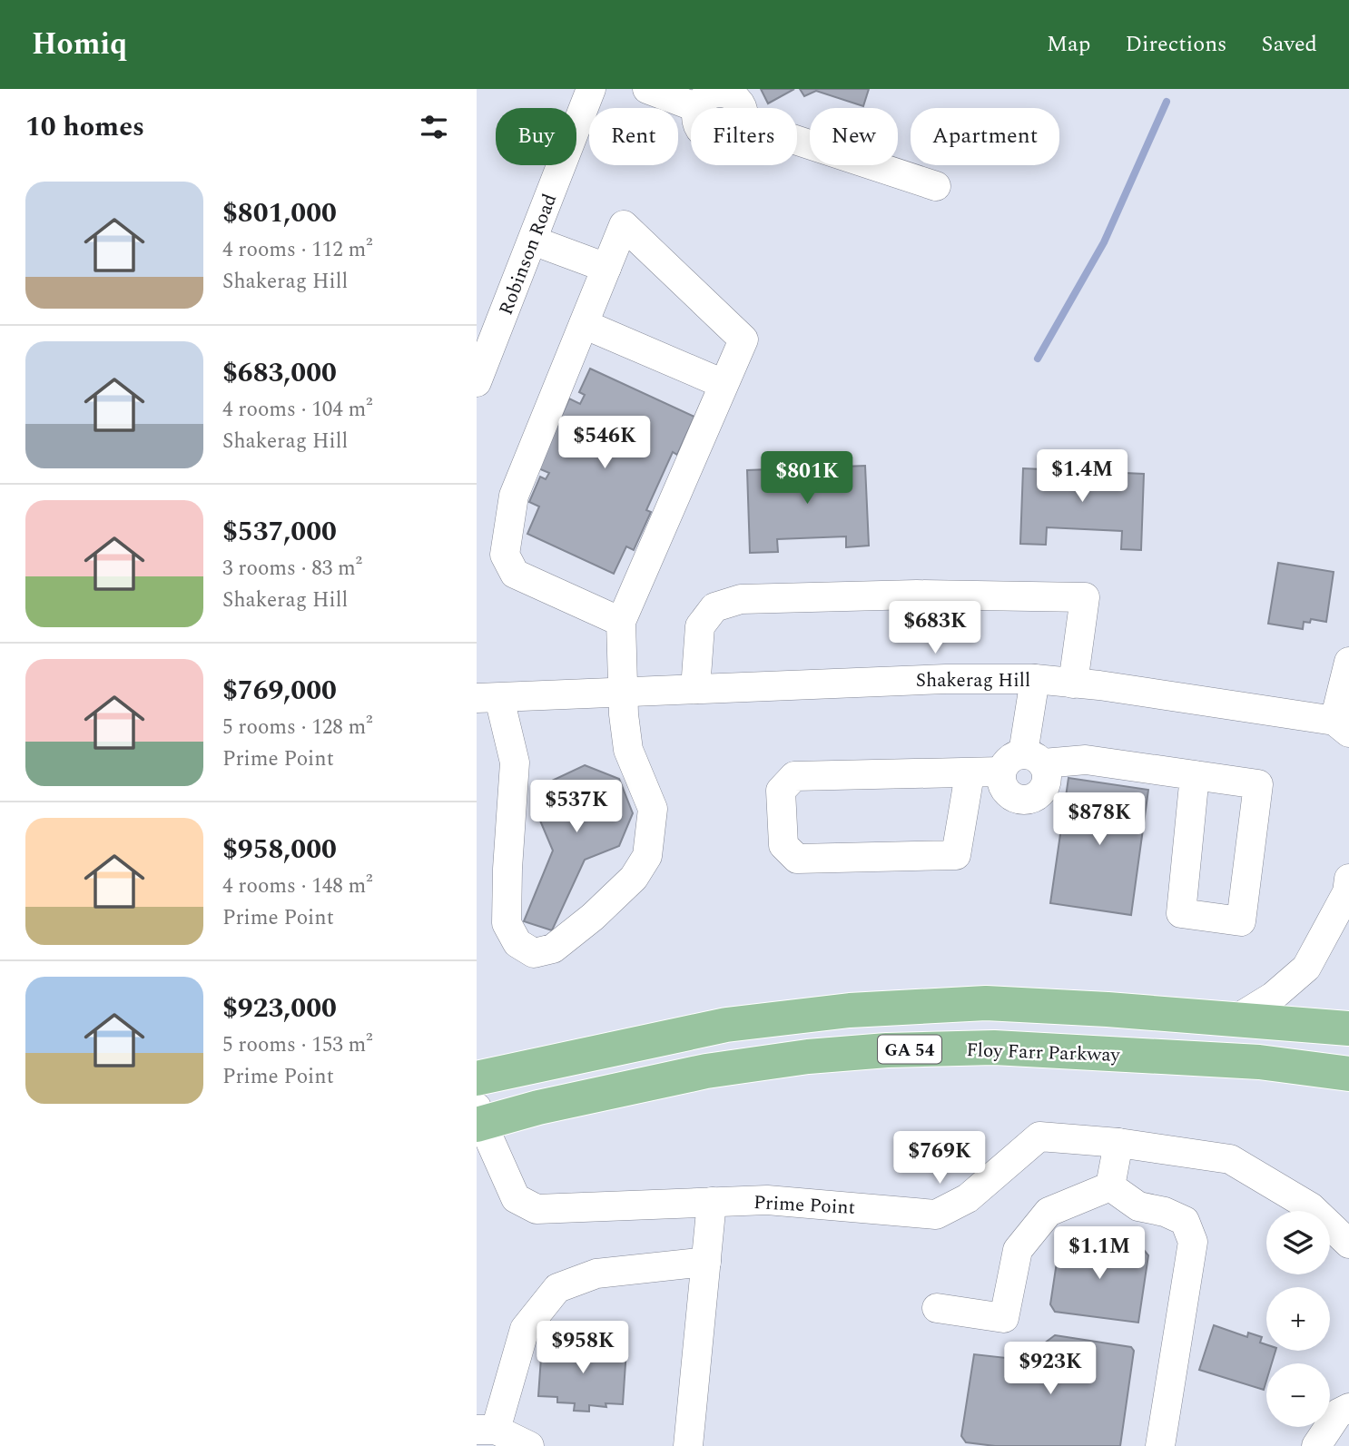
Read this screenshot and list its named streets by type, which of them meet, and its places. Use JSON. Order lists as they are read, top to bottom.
{
  "streets": {
    "main road": ["GA 54", "Floy Farr Parkway"],
    "street": ["Robinson Road", "Shakerag Hill", "Prime Point"]
  },
  "crossings": [
    ["Floy Farr Parkway", "Prime Point"]
  ],
  "page": {
    "header": "Homiq",
    "nav": ["Map", "Directions", "Saved"],
    "heading": "10 homes",
    "chip": [
      "Buy",
      "Rent",
      "Filters",
      "New",
      "Apartment"
    ],
    "list": [
      {
        "name": "$801,000",
        "note": "4 rooms · 112 m² · Shakerag Hill"
      },
      {
        "name": "$683,000",
        "note": "4 rooms · 104 m² · Shakerag Hill"
      },
      {
        "name": "$537,000",
        "note": "3 rooms · 83 m² · Shakerag Hill"
      },
      {
        "name": "$769,000",
        "note": "5 rooms · 128 m² · Prime Point"
      },
      {
        "name": "$958,000",
        "note": "4 rooms · 148 m² · Prime Point"
      },
      {
        "name": "$923,000",
        "note": "5 rooms · 153 m² · Prime Point"
      }
    ],
    "price": [
      "$546K",
      "$1.4M",
      "$801K",
      "$683K",
      "$537K",
      "$878K",
      "$769K",
      "$1.1M",
      "$958K",
      "$923K"
    ],
    "map_buttons": ["+", "−"]
  }
}
